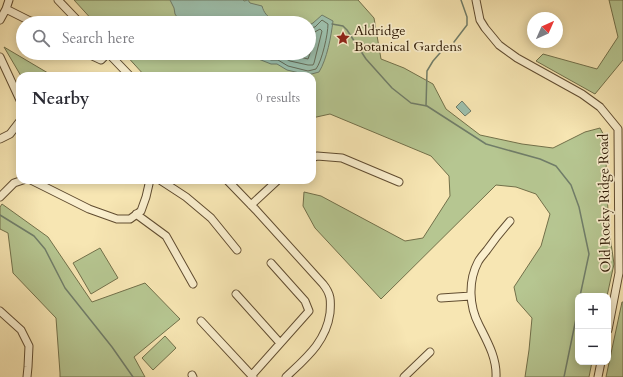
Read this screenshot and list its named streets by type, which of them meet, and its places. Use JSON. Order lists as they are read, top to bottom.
{
  "streets": {
    "street": ["Old Rocky Ridge Road"]
  },
  "places": {
    "place": ["Aldridge Botanical Gardens"]
  },
  "north": "top right",
  "page": {
    "search": "Search here",
    "heading": ["Nearby", "0 results"],
    "map_buttons": ["+", "−"]
  }
}
